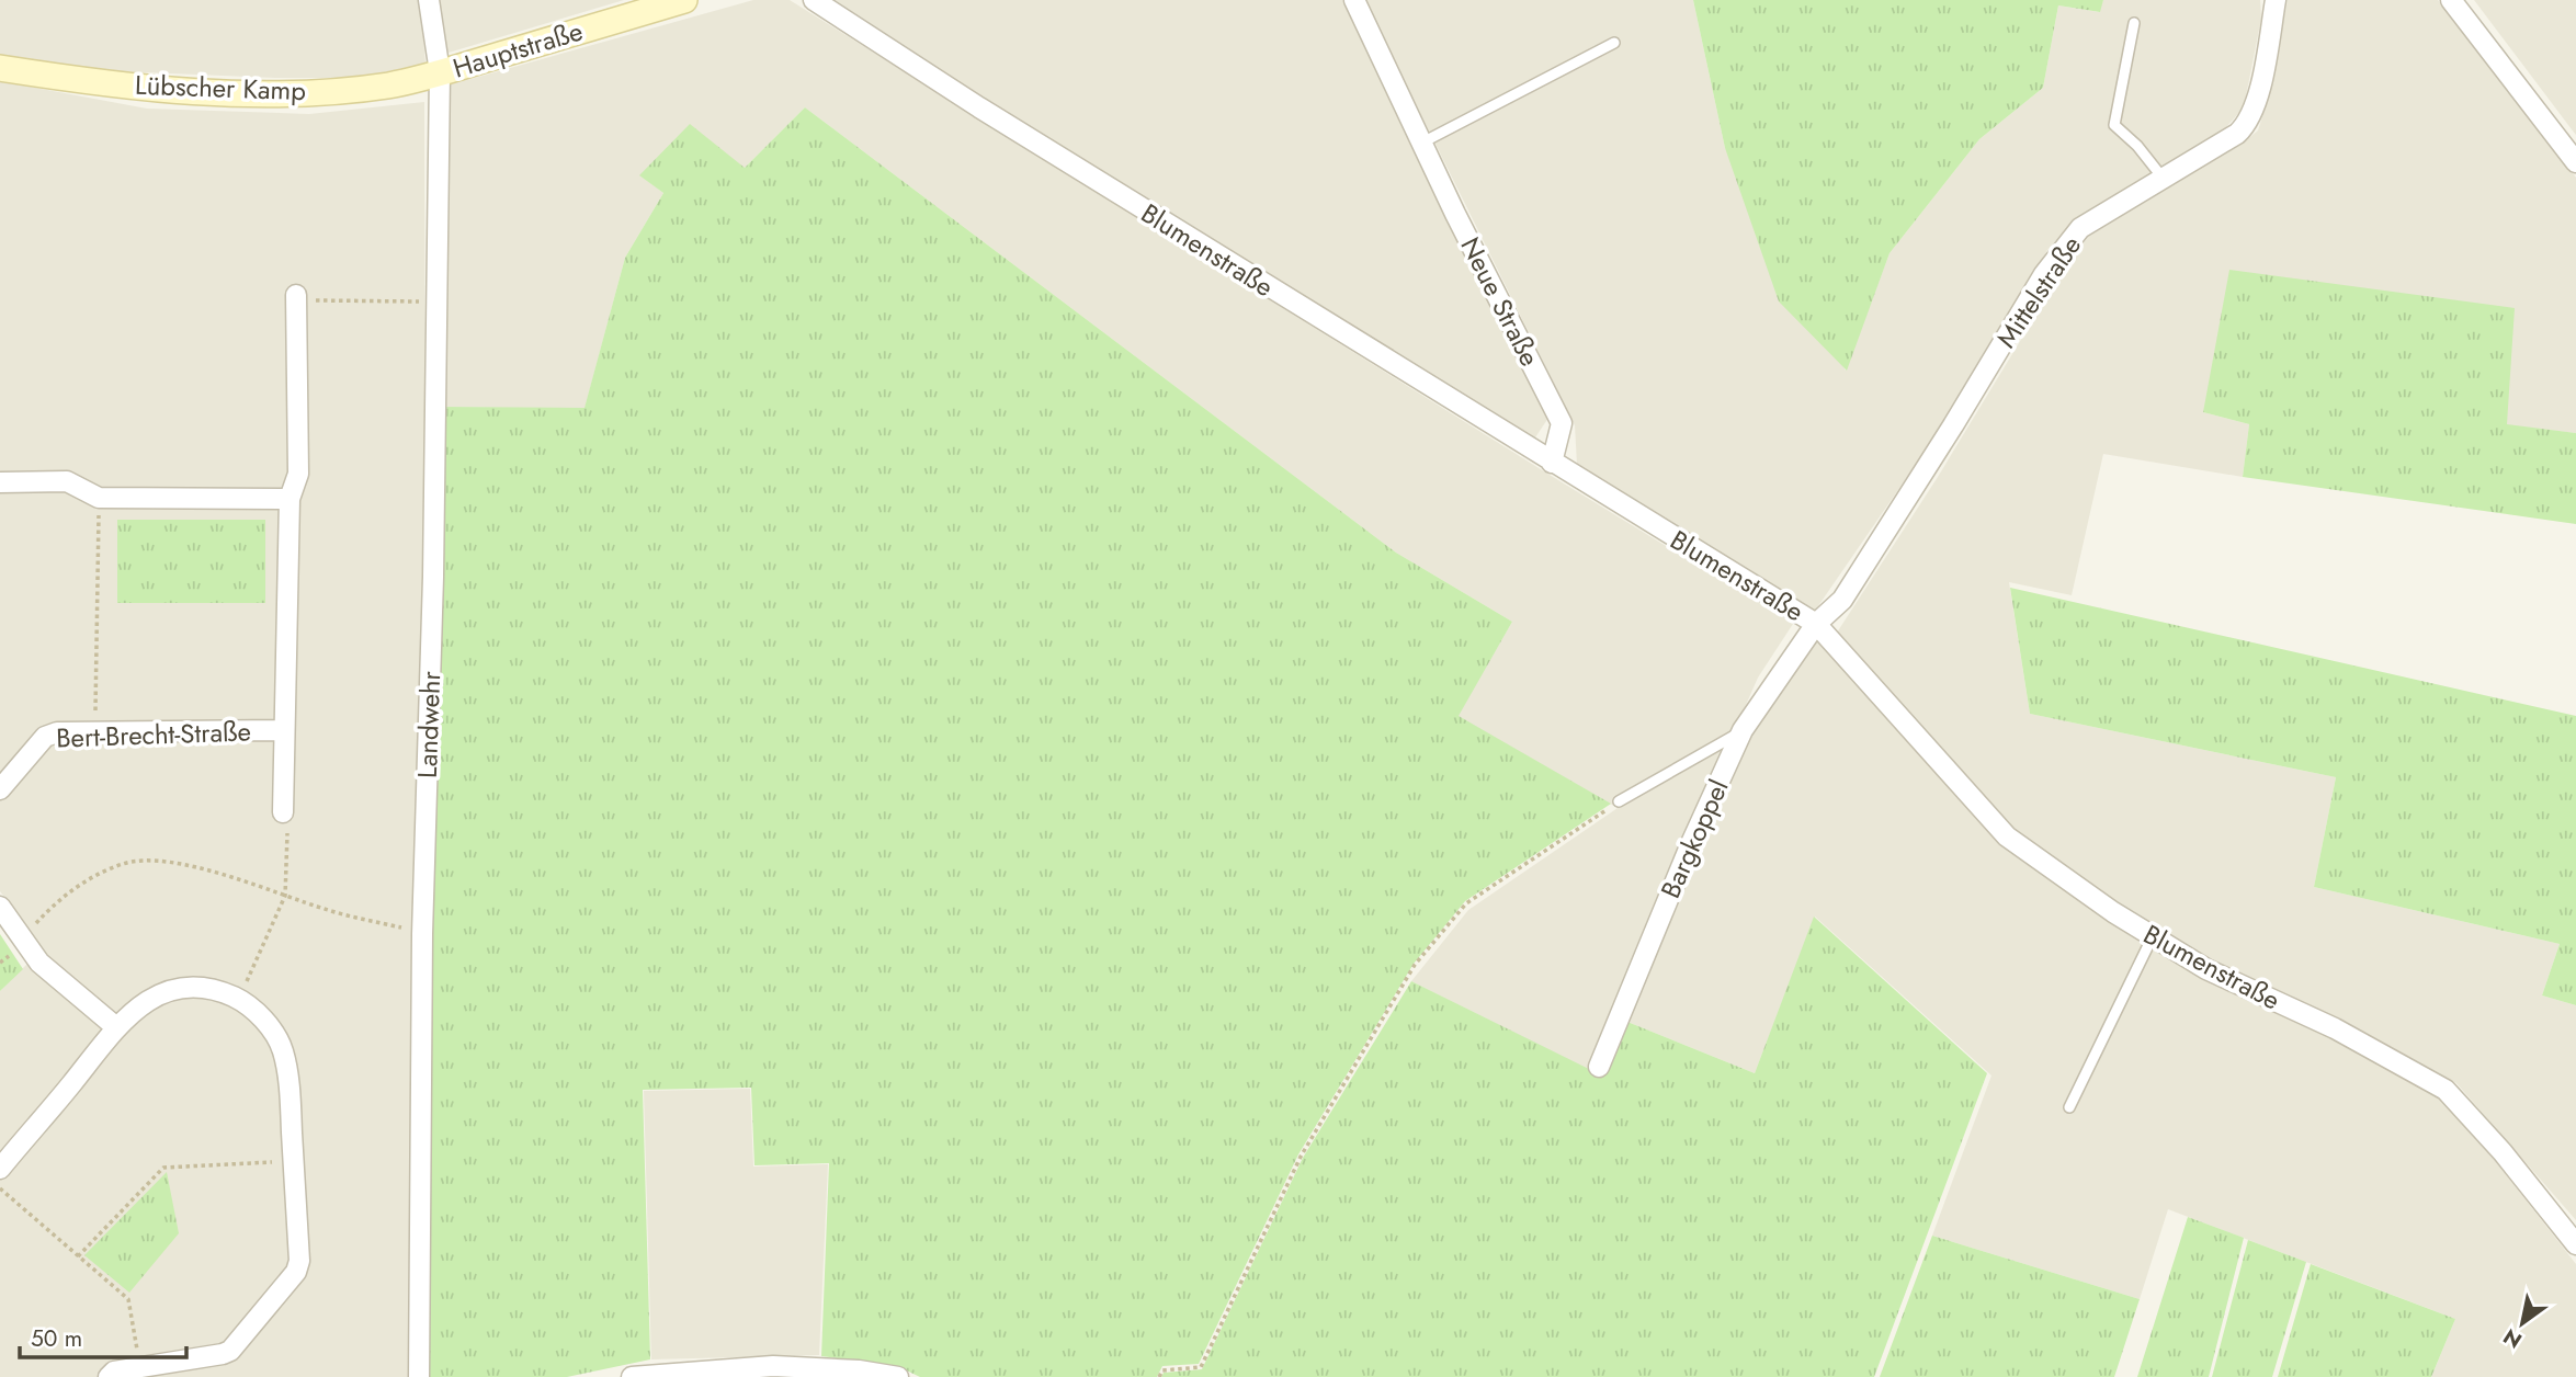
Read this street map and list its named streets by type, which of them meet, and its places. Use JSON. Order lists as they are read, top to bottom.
{
  "streets": {
    "street": [
      "Hauptstraße",
      "Lübscher Kamp",
      "Blumenstraße",
      "Mittelstraße",
      "Neue Straße",
      "Landwehr",
      "Bert-Brecht-Straße",
      "Bargkoppel"
    ]
  },
  "crossings": [
    ["Hauptstraße", "Lübscher Kamp"],
    ["Hauptstraße", "Landwehr"],
    ["Lübscher Kamp", "Landwehr"],
    ["Blumenstraße", "Mittelstraße"],
    ["Blumenstraße", "Neue Straße"],
    ["Blumenstraße", "Bargkoppel"],
    ["Mittelstraße", "Bargkoppel"]
  ],
  "scale_bar": "50 m",
  "north": "bottom left"
}
